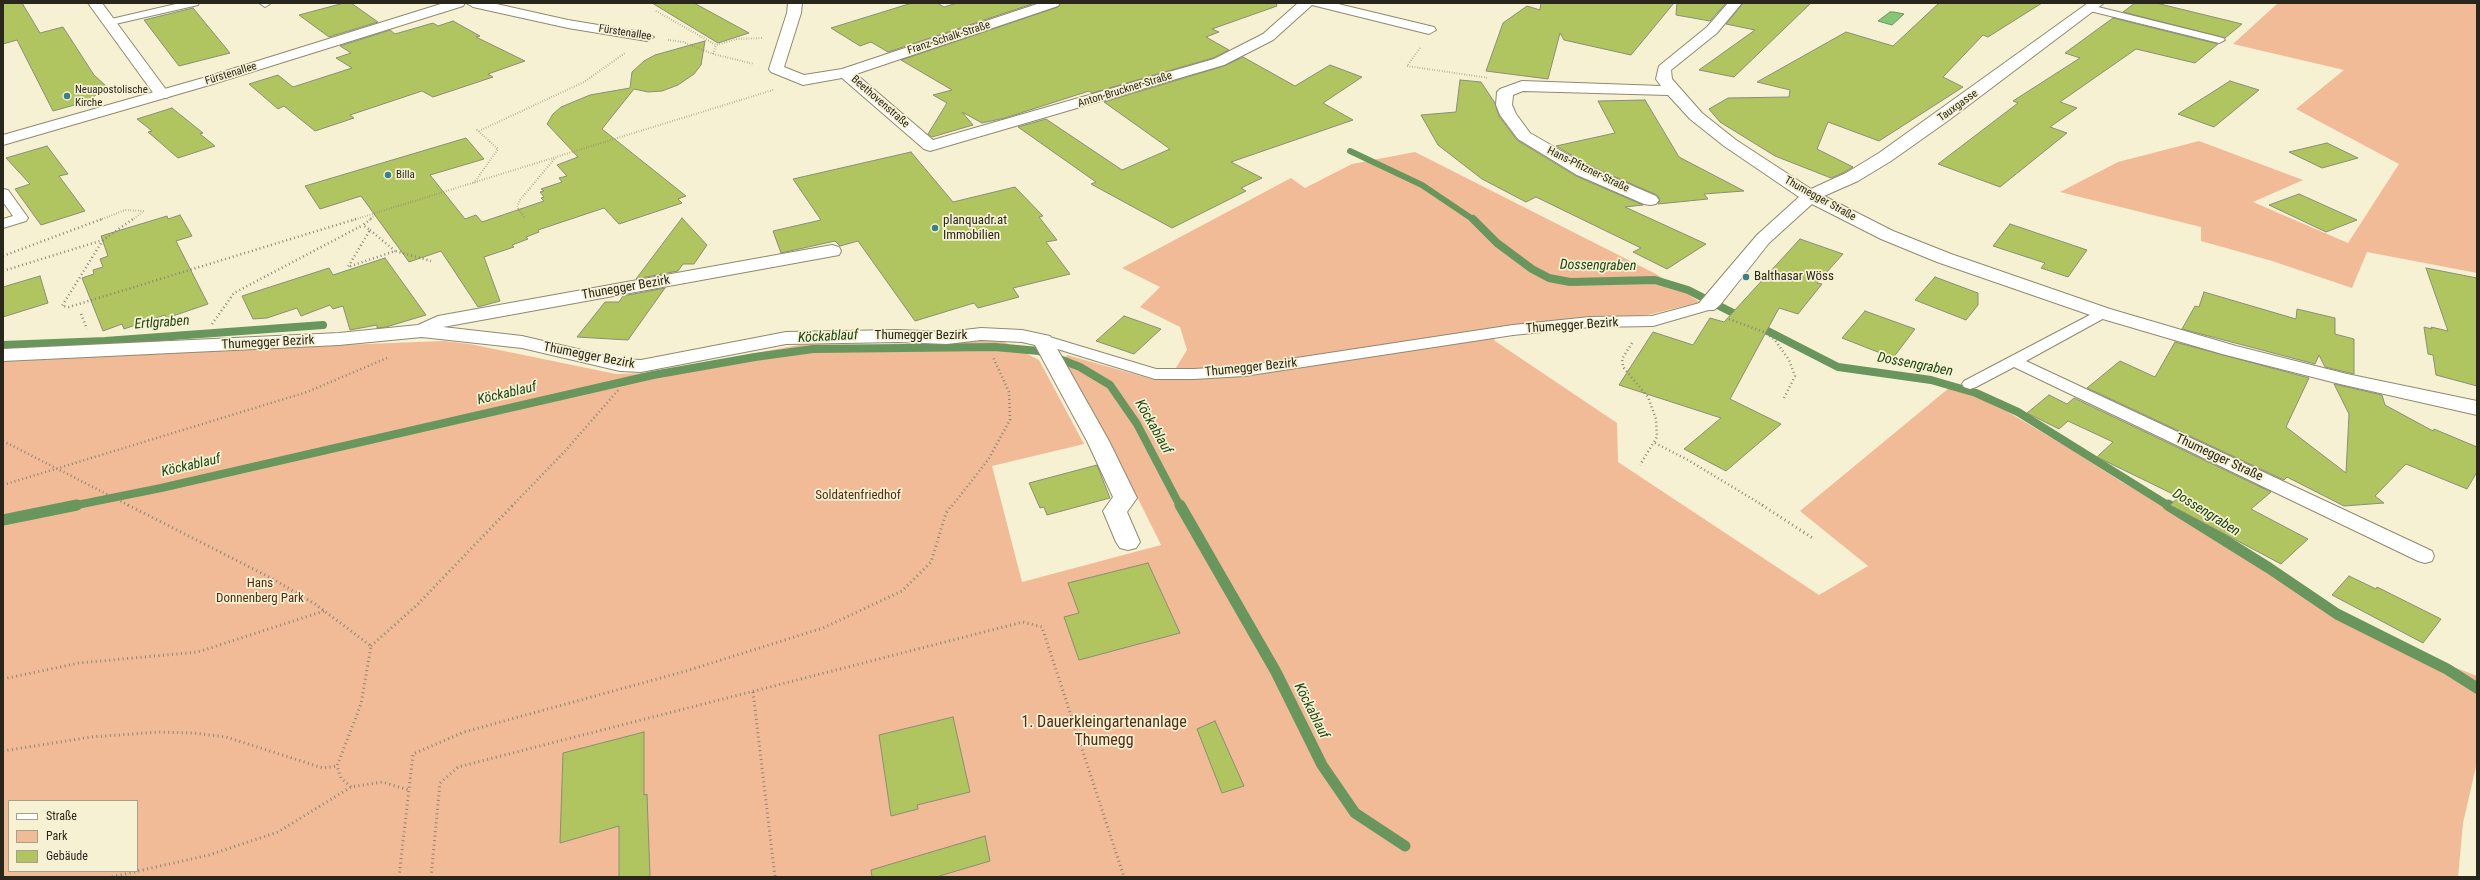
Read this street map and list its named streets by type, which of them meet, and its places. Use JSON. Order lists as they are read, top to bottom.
{
  "streets": {
    "street": [
      "Fürstenallee",
      "Franz-Schalk-Straße",
      "Anton-Bruckner-Straße",
      "Beethovenstraße",
      "Tauxgasse",
      "Hans-Pfitzner-Straße",
      "Thumegger Straße",
      "Thunegger Bezirk",
      "Thumegger Bezirk"
    ]
  },
  "crossings": [
    ["Fürstenallee", "Beethovenstraße"],
    ["Franz-Schalk-Straße", "Beethovenstraße"],
    ["Anton-Bruckner-Straße", "Beethovenstraße"],
    ["Tauxgasse", "Thumegger Straße"],
    ["Hans-Pfitzner-Straße", "Thumegger Straße"],
    ["Thunegger Bezirk", "Thumegger Bezirk"]
  ],
  "water": ["Dossengraben", "Ertlgraben", "Köckablauf"],
  "parks": ["Soldatenfriedhof", "Hans Donnenberg Park", "1. Dauerkleingartenanlage Thumegg"],
  "places": [
    "Neuapostolische Kirche",
    "Billa",
    "planquadr.at Immobilien",
    "Balthasar Wöss"
  ],
  "legend": ["Straße", "Park", "Gebäude"]
}
